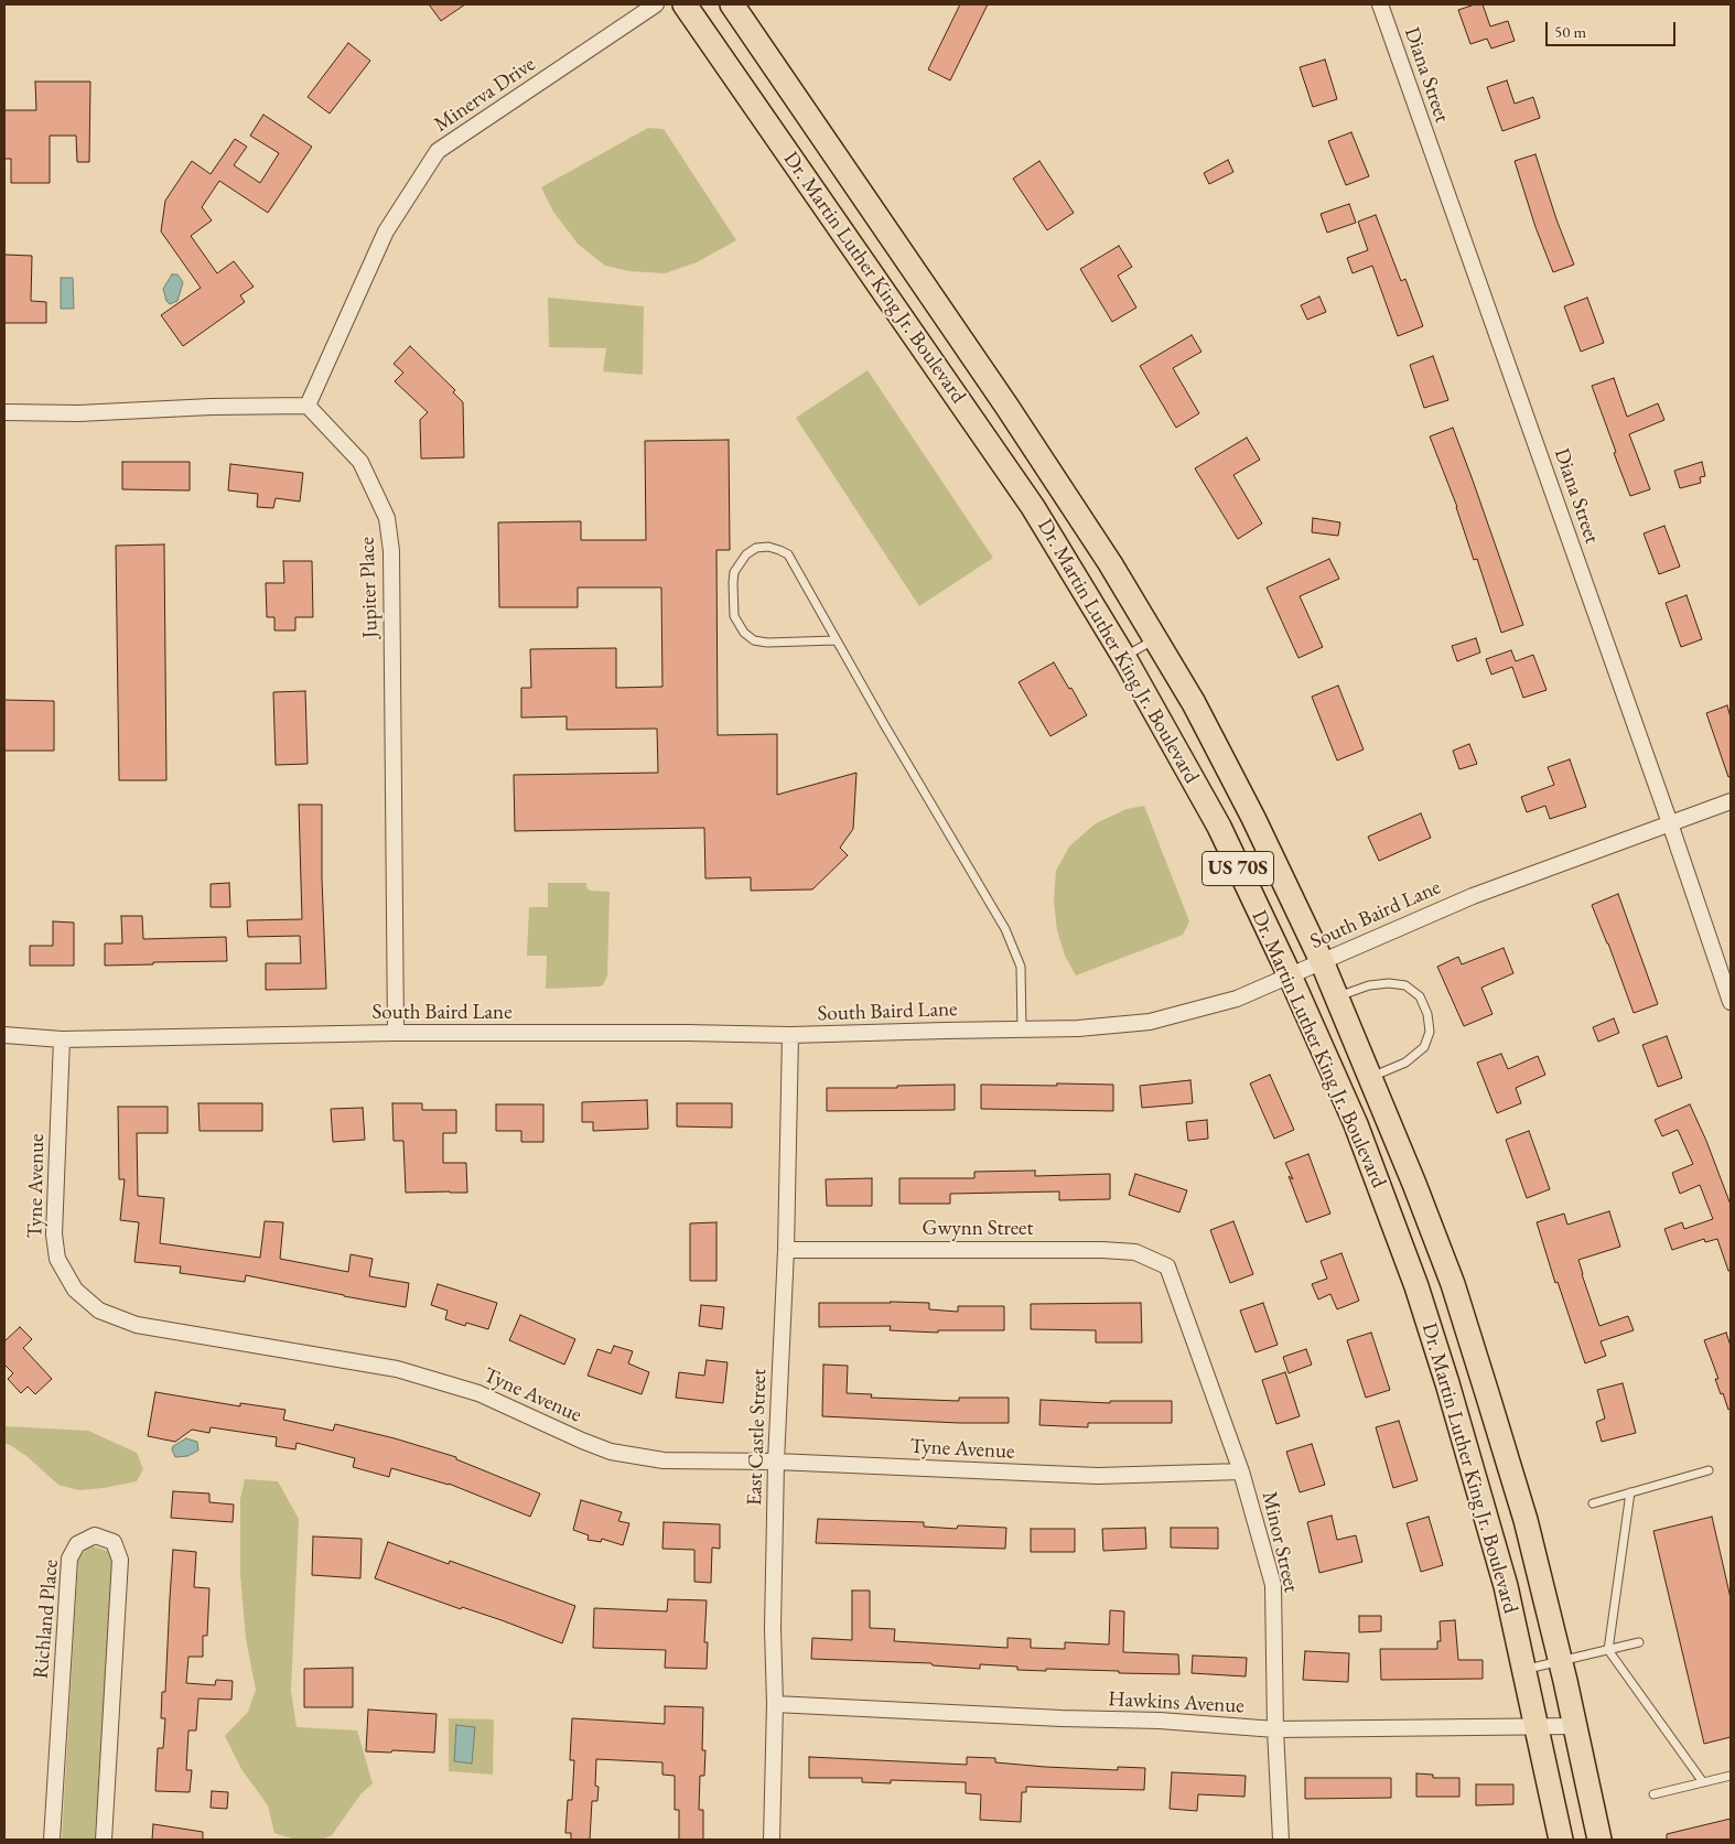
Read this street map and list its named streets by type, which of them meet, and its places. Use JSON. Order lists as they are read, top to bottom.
{
  "streets": {
    "main road": ["Dr. Martin Luther King Jr. Boulevard", "US 70S"],
    "street": [
      "Diana Street",
      "Minerva Drive",
      "Jupiter Place",
      "South Baird Lane",
      "Tyne Avenue",
      "Gwynn Street",
      "East Castle Street",
      "Minor Street",
      "Richland Place",
      "Hawkins Avenue"
    ]
  },
  "crossings": [
    ["Diana Street", "South Baird Lane"],
    ["Minerva Drive", "Jupiter Place"],
    ["Dr. Martin Luther King Jr. Boulevard", "South Baird Lane"],
    ["Dr. Martin Luther King Jr. Boulevard", "Hawkins Avenue"],
    ["Jupiter Place", "South Baird Lane"],
    ["South Baird Lane", "Tyne Avenue"],
    ["South Baird Lane", "East Castle Street"],
    ["Tyne Avenue", "East Castle Street"],
    ["Tyne Avenue", "Minor Street"],
    ["Gwynn Street", "East Castle Street"],
    ["Gwynn Street", "Minor Street"],
    ["East Castle Street", "Hawkins Avenue"],
    ["Minor Street", "Hawkins Avenue"]
  ],
  "scale_bar": "50 m"
}
